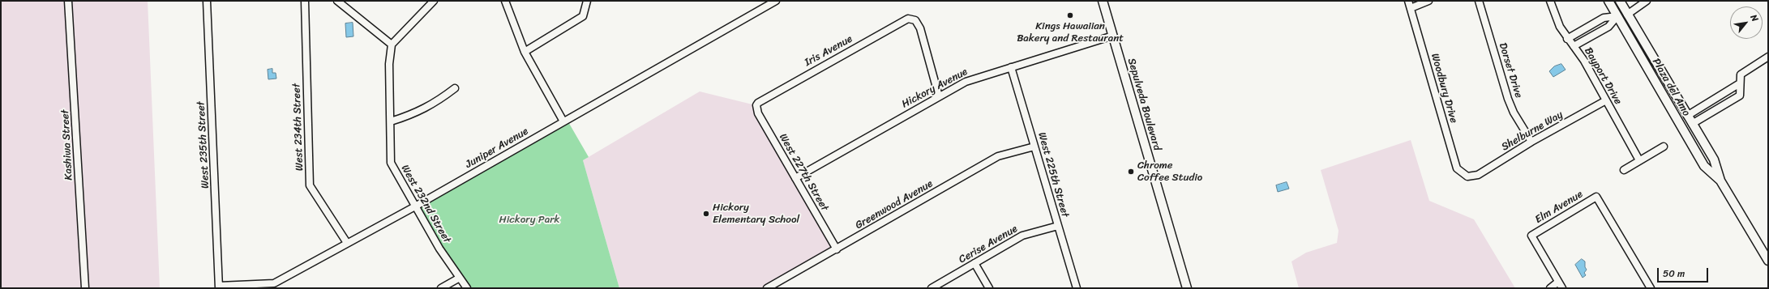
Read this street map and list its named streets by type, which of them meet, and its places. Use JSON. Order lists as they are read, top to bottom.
{
  "streets": {
    "main road": ["Plaza del Amo", "Sepulveda Boulevard"],
    "street": [
      "Iris Avenue",
      "Dorset Drive",
      "Bayport Drive",
      "Hickory Avenue",
      "Woodbury Drive",
      "West 234th Street",
      "Shelburne Way",
      "Kashiwa Street",
      "West 235th Street",
      "Juniper Avenue",
      "West 227th Street",
      "West 225th Street",
      "West 232nd Street",
      "Greenwood Avenue",
      "Elm Avenue",
      "Cerise Avenue"
    ]
  },
  "crossings": [
    ["Iris Avenue", "Hickory Avenue"],
    ["Iris Avenue", "West 227th Street"],
    ["Dorset Drive", "Shelburne Way"],
    ["Bayport Drive", "Shelburne Way"],
    ["Hickory Avenue", "Sepulveda Boulevard"],
    ["Hickory Avenue", "West 227th Street"],
    ["Hickory Avenue", "West 225th Street"],
    ["Woodbury Drive", "Shelburne Way"],
    ["West 234th Street", "Juniper Avenue"],
    ["West 235th Street", "Juniper Avenue"],
    ["Juniper Avenue", "West 232nd Street"],
    ["West 227th Street", "Greenwood Avenue"],
    ["West 225th Street", "Greenwood Avenue"],
    ["West 225th Street", "Cerise Avenue"]
  ],
  "parks": ["Hickory Park"],
  "places": ["Kings Hawaiian Bakery and Restaurant", "Chrome Coffee Studio", "Hickory Elementary School"],
  "scale_bar": "50 m",
  "north": "top right"
}
